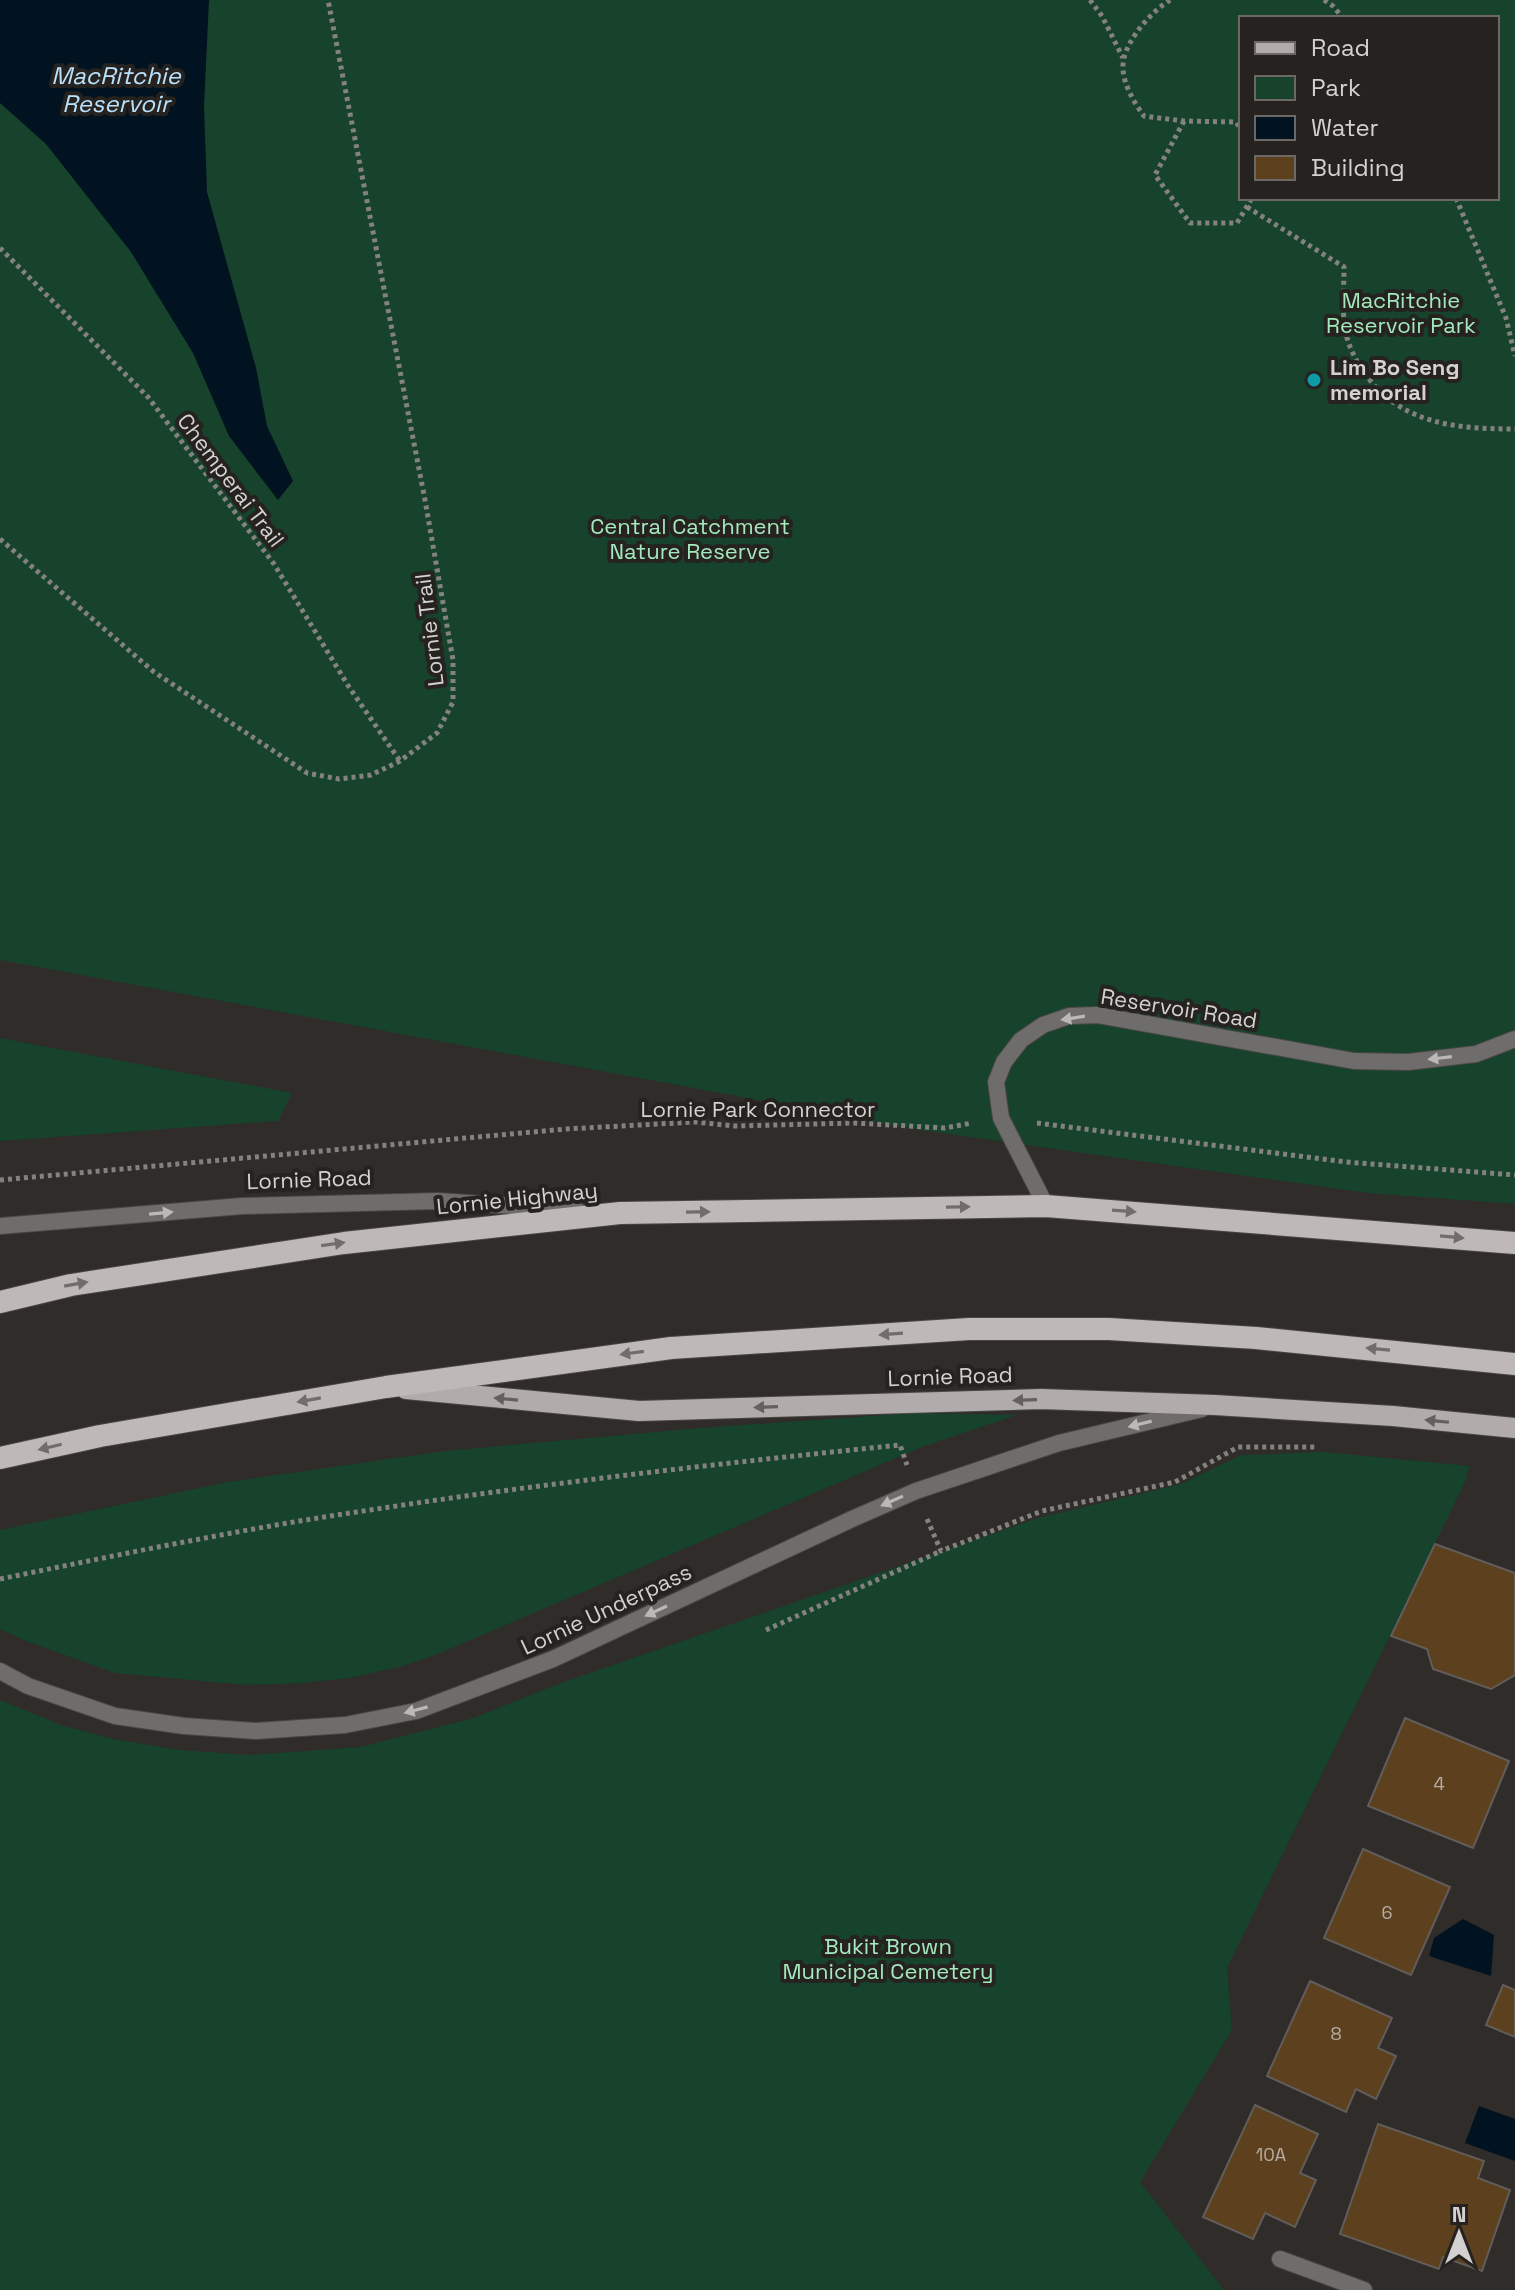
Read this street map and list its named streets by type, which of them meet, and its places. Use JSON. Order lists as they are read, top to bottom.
{
  "streets": {
    "highway": ["Lornie Road", "Lornie Highway"],
    "street": ["Reservoir Road", "Lornie Underpass"],
    "path": ["Chemperai Trail", "Lornie Trail", "Lornie Park Connector"]
  },
  "crossings": [
    ["Chemperai Trail", "Lornie Trail"],
    ["Reservoir Road", "Lornie Park Connector"],
    ["Reservoir Road", "Lornie Highway"],
    ["Lornie Road", "Lornie Highway"],
    ["Lornie Road", "Lornie Underpass"]
  ],
  "one_way": ["Reservoir Road", "Lornie Underpass"],
  "water": ["MacRitchie Reservoir"],
  "parks": ["MacRitchie Reservoir Park", "Central Catchment Nature Reserve", "Bukit Brown Municipal Cemetery"],
  "places": ["Lim Bo Seng memorial"],
  "house_numbers": [
    "4",
    "6",
    "8",
    "10A"
  ],
  "legend": [
    "Road",
    "Park",
    "Water",
    "Building"
  ],
  "north": "top"
}
